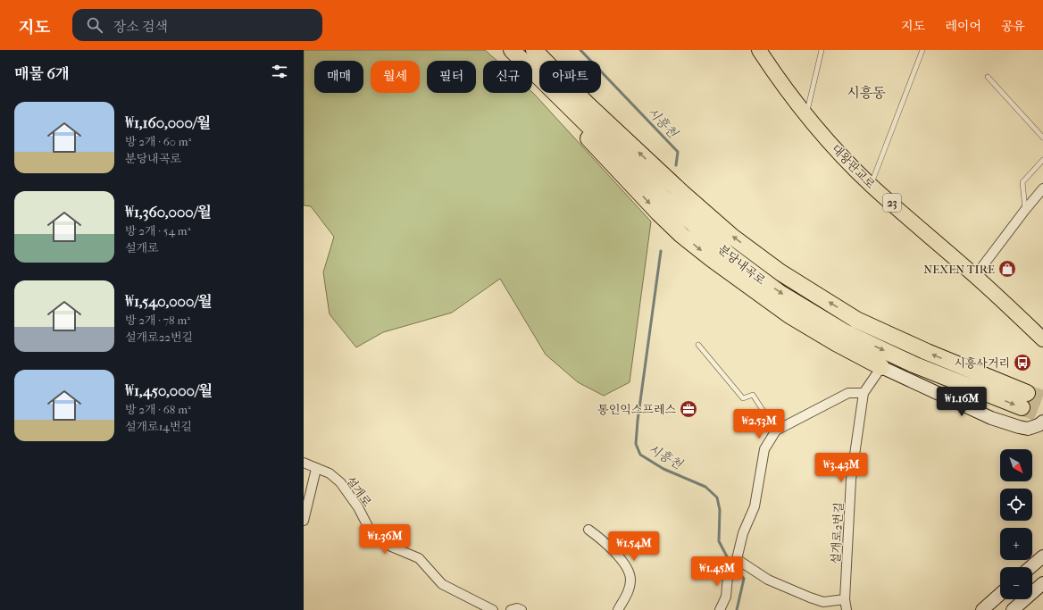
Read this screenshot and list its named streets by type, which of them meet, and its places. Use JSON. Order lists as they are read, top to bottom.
{
  "streets": {
    "highway": ["분당내곡로"],
    "main road": ["대왕판교로", "23"],
    "street": ["설개로", "설개로2번길"]
  },
  "districts": ["시흥동"],
  "water": ["시흥천"],
  "places": {
    "shop": ["NEXEN TIRE"],
    "bus stop": ["시흥사거리"],
    "office": ["통인익스프레스"]
  },
  "north": "bottom right",
  "page": {
    "header": "지도",
    "search": "장소 검색",
    "nav": ["지도", "레이어", "공유"],
    "heading": "매물 6개",
    "chip": [
      "매매",
      "월세",
      "필터",
      "신규",
      "아파트"
    ],
    "list": [
      {
        "name": "₩1,160,000/월",
        "note": "방 2개 · 60 m² · 분당내곡로"
      },
      {
        "name": "₩1,360,000/월",
        "note": "방 2개 · 54 m² · 설개로"
      },
      {
        "name": "₩1,540,000/월",
        "note": "방 2개 · 78 m² · 설개로22번길"
      },
      {
        "name": "₩1,450,000/월",
        "note": "방 2개 · 68 m² · 설개로14번길"
      }
    ],
    "price": [
      "₩1.16M",
      "₩2.53M",
      "₩3.43M",
      "₩1.36M",
      "₩1.54M",
      "₩1.45M"
    ],
    "map_buttons": ["+", "−"]
  }
}
